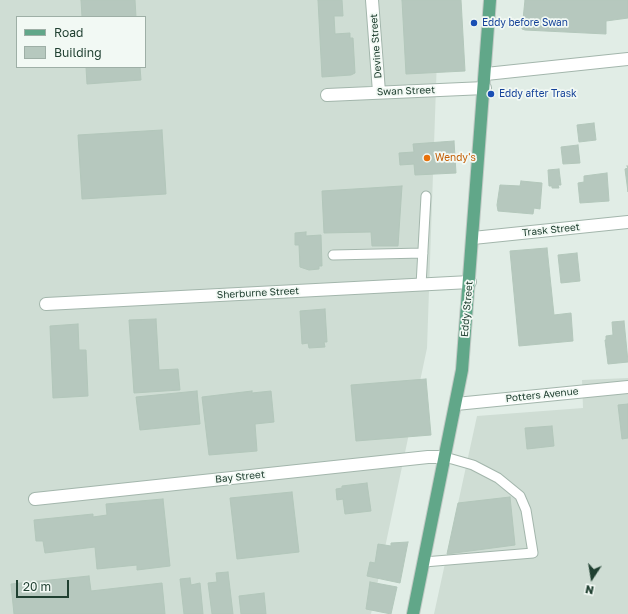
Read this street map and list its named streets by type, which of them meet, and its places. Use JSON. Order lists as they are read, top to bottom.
{
  "streets": {
    "main road": ["Eddy Street"],
    "street": [
      "Devine Street",
      "Swan Street",
      "Trask Street",
      "Sherburne Street",
      "Potters Avenue",
      "Bay Street"
    ]
  },
  "crossings": [
    ["Devine Street", "Swan Street"],
    ["Swan Street", "Eddy Street"],
    ["Trask Street", "Eddy Street"],
    ["Sherburne Street", "Eddy Street"],
    ["Eddy Street", "Potters Avenue"],
    ["Eddy Street", "Bay Street"]
  ],
  "places": ["Eddy before Swan", "Eddy after Trask", "Wendy's"],
  "legend": ["Road", "Building"],
  "scale_bar": "20 m",
  "north": "bottom"
}
